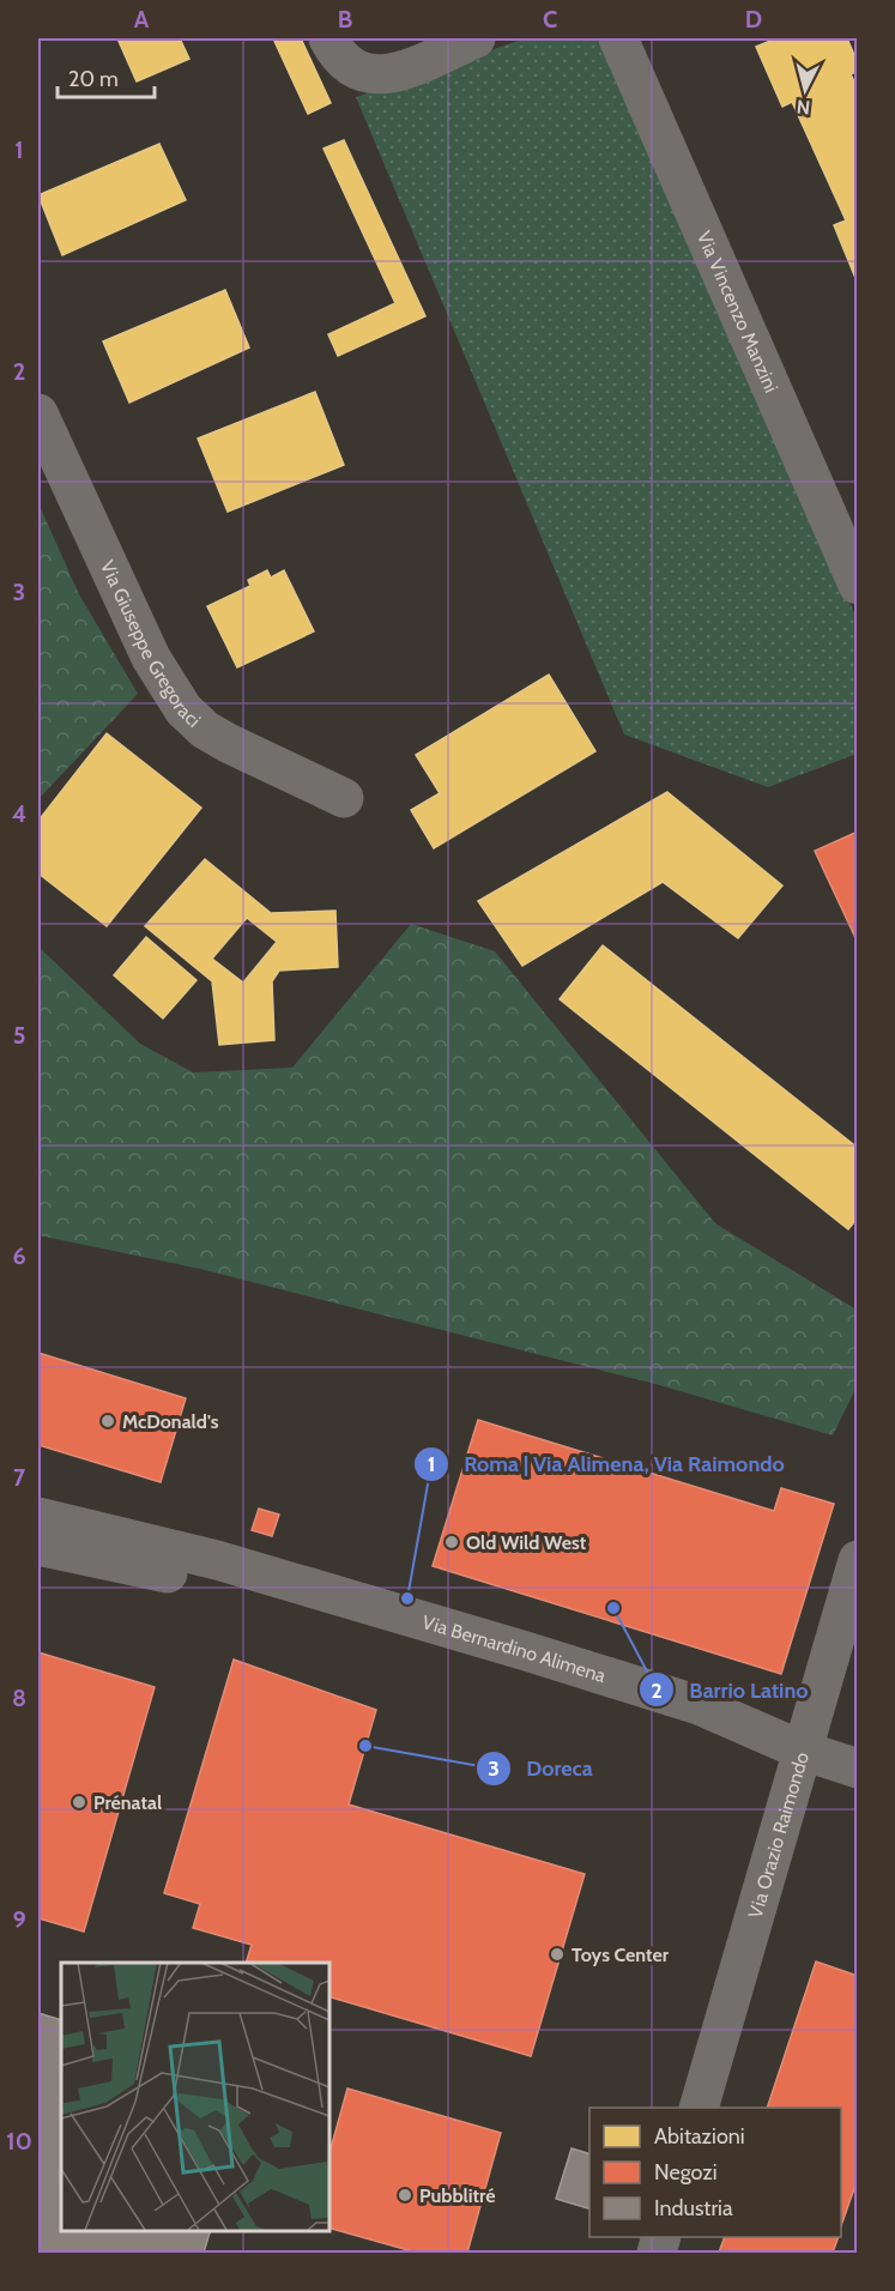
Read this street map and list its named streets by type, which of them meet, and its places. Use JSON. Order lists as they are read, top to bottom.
{
  "streets": {
    "street": [
      "Via Vincenzo Manzini",
      "Via Giuseppe Gregoraci",
      "Via Bernardino Alimena",
      "Via Orazio Raimondo"
    ]
  },
  "crossings": [
    ["Via Bernardino Alimena", "Via Orazio Raimondo"]
  ],
  "places": [
    "McDonald's",
    "Old Wild West",
    "Roma | Via Alimena, Via Raimondo",
    "Barrio Latino",
    "Doreca",
    "Prénatal",
    "Toys Center",
    "Pubblitré"
  ],
  "legend": ["Abitazioni", "Negozi", "Industria"],
  "scale_bar": "20 m",
  "north": "bottom",
  "grid": {
    "columns": [
      "A",
      "B",
      "C",
      "D"
    ],
    "rows": [
      "1",
      "2",
      "3",
      "4",
      "5",
      "6",
      "7",
      "8",
      "9",
      "10"
    ]
  }
}
